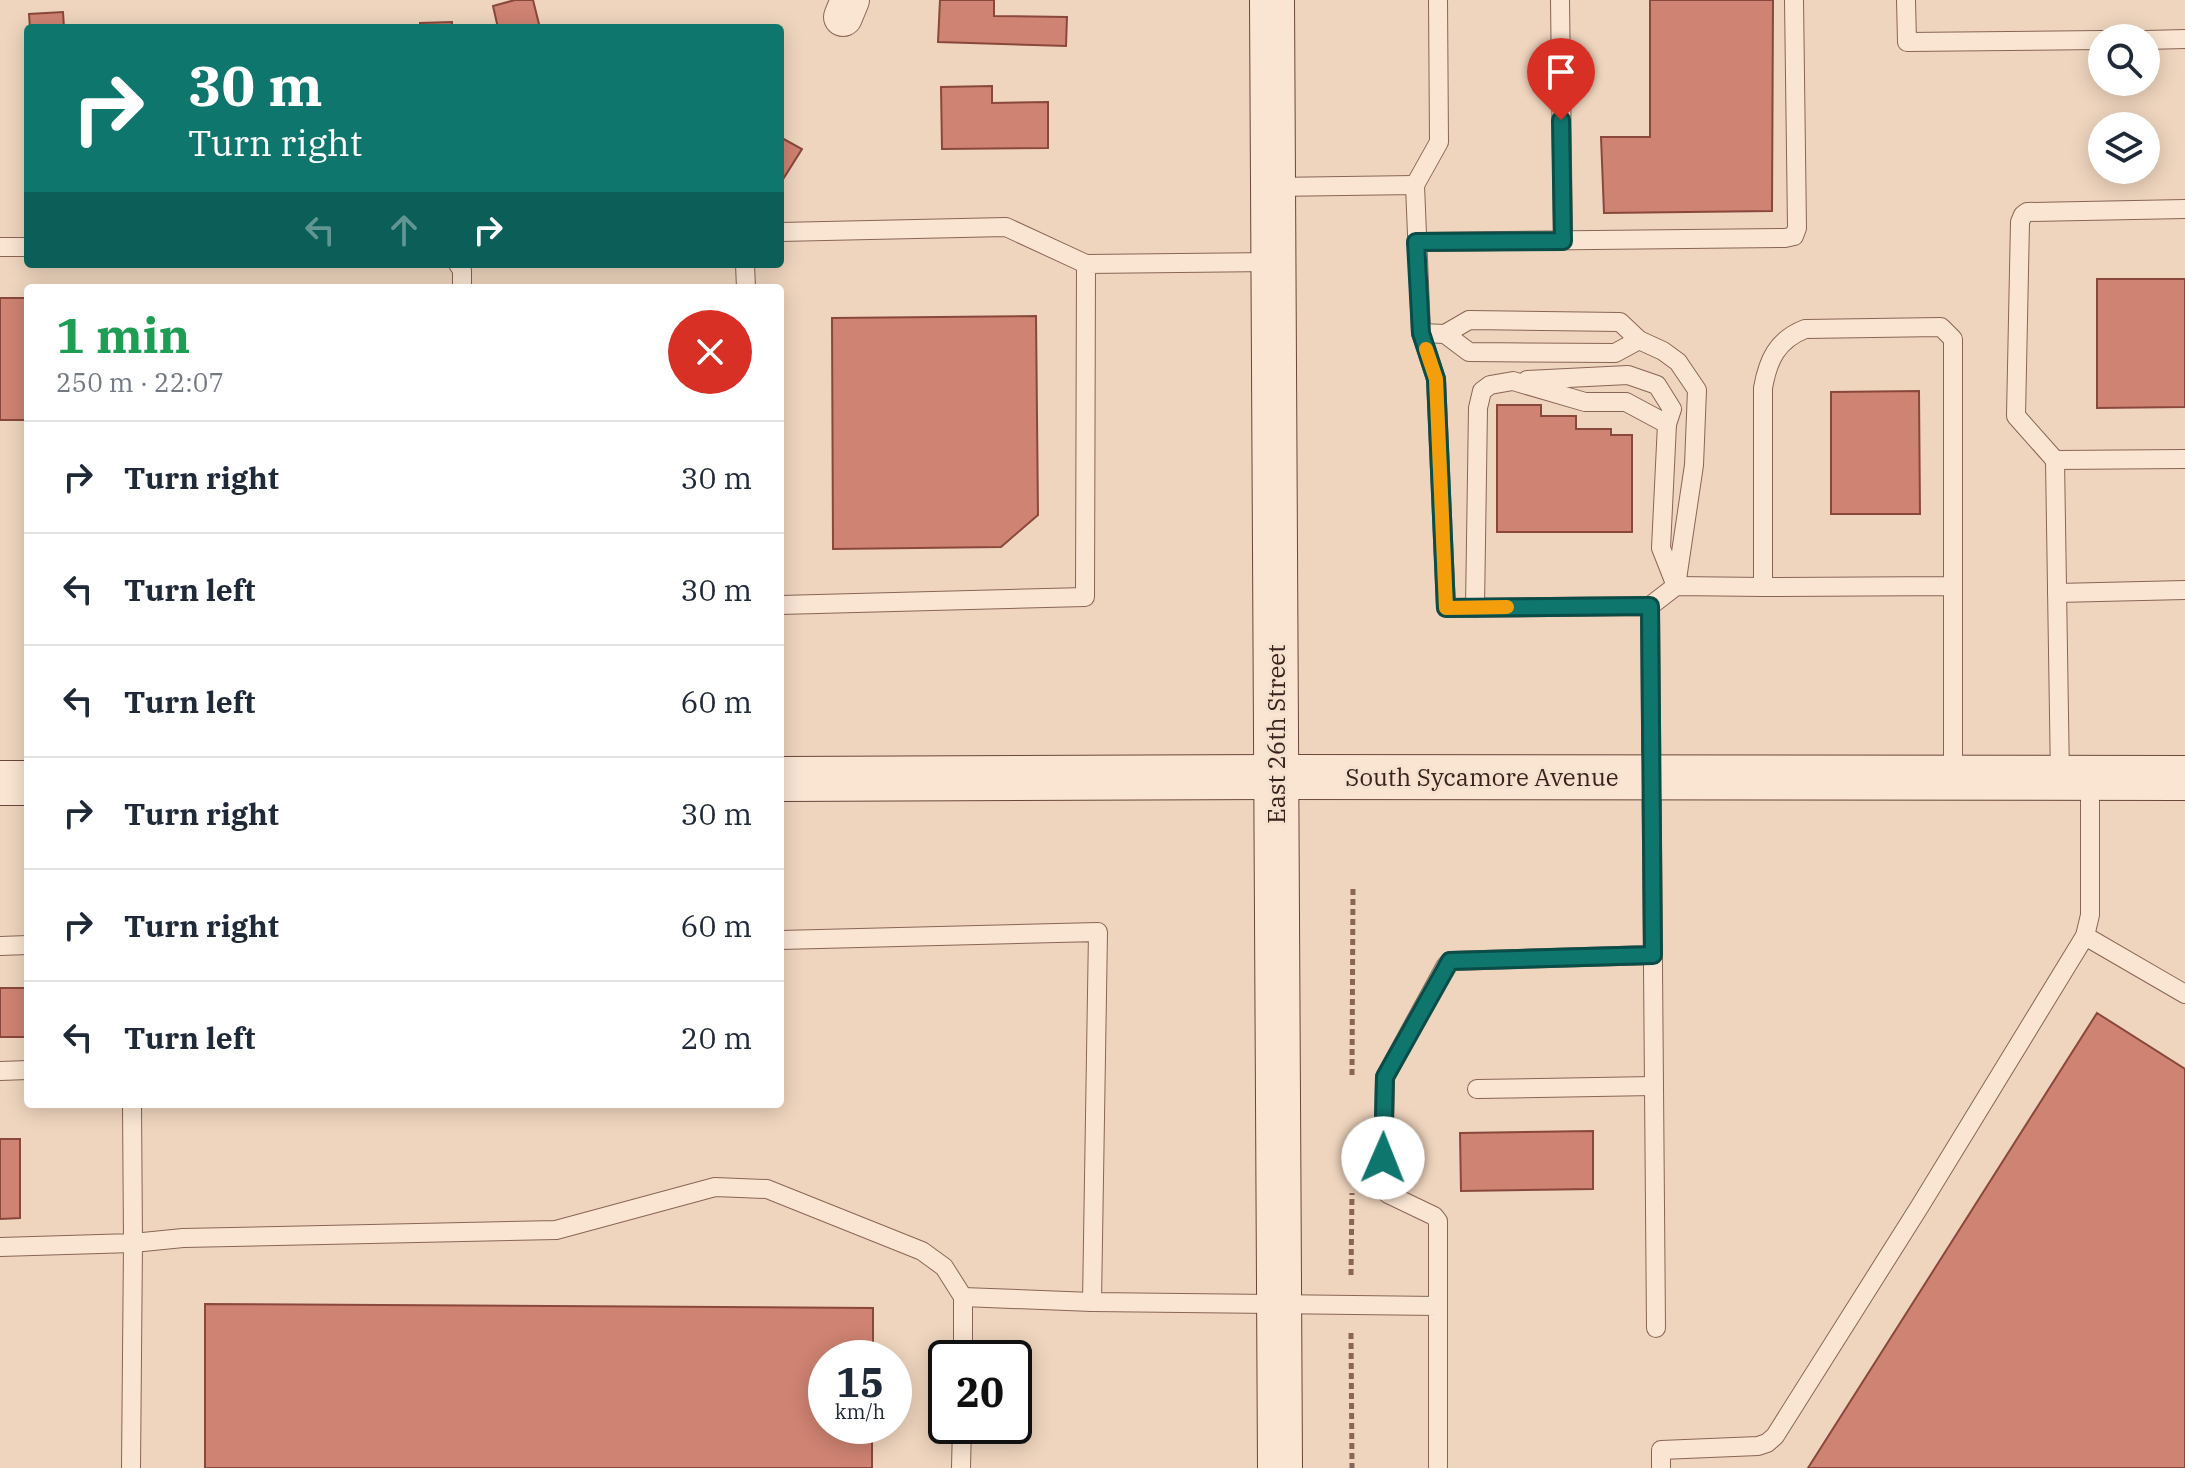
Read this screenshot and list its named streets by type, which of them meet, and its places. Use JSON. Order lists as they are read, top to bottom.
{
  "streets": {
    "main road": ["East 26th Street", "South Sycamore Avenue"]
  },
  "crossings": [
    ["East 26th Street", "South Sycamore Avenue"]
  ],
  "page": {
    "turn": ["30 m", "Turn right"],
    "heading": ["1 min", "250 m · 22:07"],
    "list": [
      {
        "name": "Turn right",
        "value": "30 m"
      },
      {
        "name": "Turn left",
        "value": "30 m"
      },
      {
        "name": "Turn left",
        "value": "60 m"
      },
      {
        "name": "Turn right",
        "value": "30 m"
      },
      {
        "name": "Turn right",
        "value": "60 m"
      },
      {
        "name": "Turn left",
        "value": "20 m"
      }
    ],
    "speed": "15 km/h",
    "limit": "20"
  }
}
